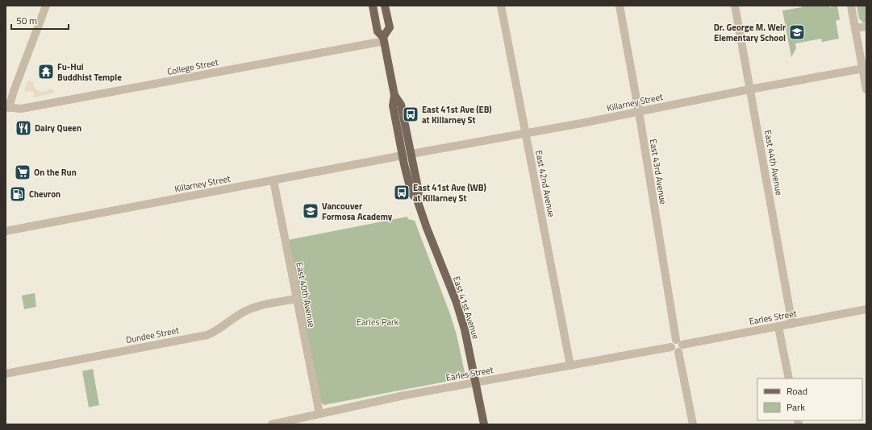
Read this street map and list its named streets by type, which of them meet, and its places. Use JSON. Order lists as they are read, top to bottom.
{
  "streets": {
    "main road": ["East 41st Avenue"],
    "street": [
      "College Street",
      "Killarney Street",
      "East 44th Avenue",
      "East 43rd Avenue",
      "East 42nd Avenue",
      "East 40th Avenue",
      "Earles Street",
      "Dundee Street"
    ]
  },
  "crossings": [
    ["College Street", "East 41st Avenue"],
    ["Killarney Street", "East 44th Avenue"],
    ["Killarney Street", "East 43rd Avenue"],
    ["Killarney Street", "East 42nd Avenue"],
    ["Killarney Street", "East 40th Avenue"],
    ["Killarney Street", "East 41st Avenue"],
    ["East 44th Avenue", "Earles Street"],
    ["East 43rd Avenue", "Earles Street"],
    ["East 42nd Avenue", "Earles Street"],
    ["East 40th Avenue", "Earles Street"],
    ["East 40th Avenue", "Dundee Street"],
    ["East 41st Avenue", "Earles Street"]
  ],
  "parks": ["Earles Park"],
  "places": {
    "school or university": ["Dr. George M. Weir Elementary School", "Vancouver Formosa Academy"],
    "temple": ["Fu-Hui Buddhist Temple"],
    "bus stop": ["East 41st Ave (EB) at Killarney St", "East 41st Ave (WB) at Killarney St"],
    "restaurant": ["Dairy Queen"],
    "supermarket": ["On the Run"],
    "fuel station": ["Chevron"]
  },
  "legend": ["Road", "Park"],
  "scale_bar": "50 m"
}
